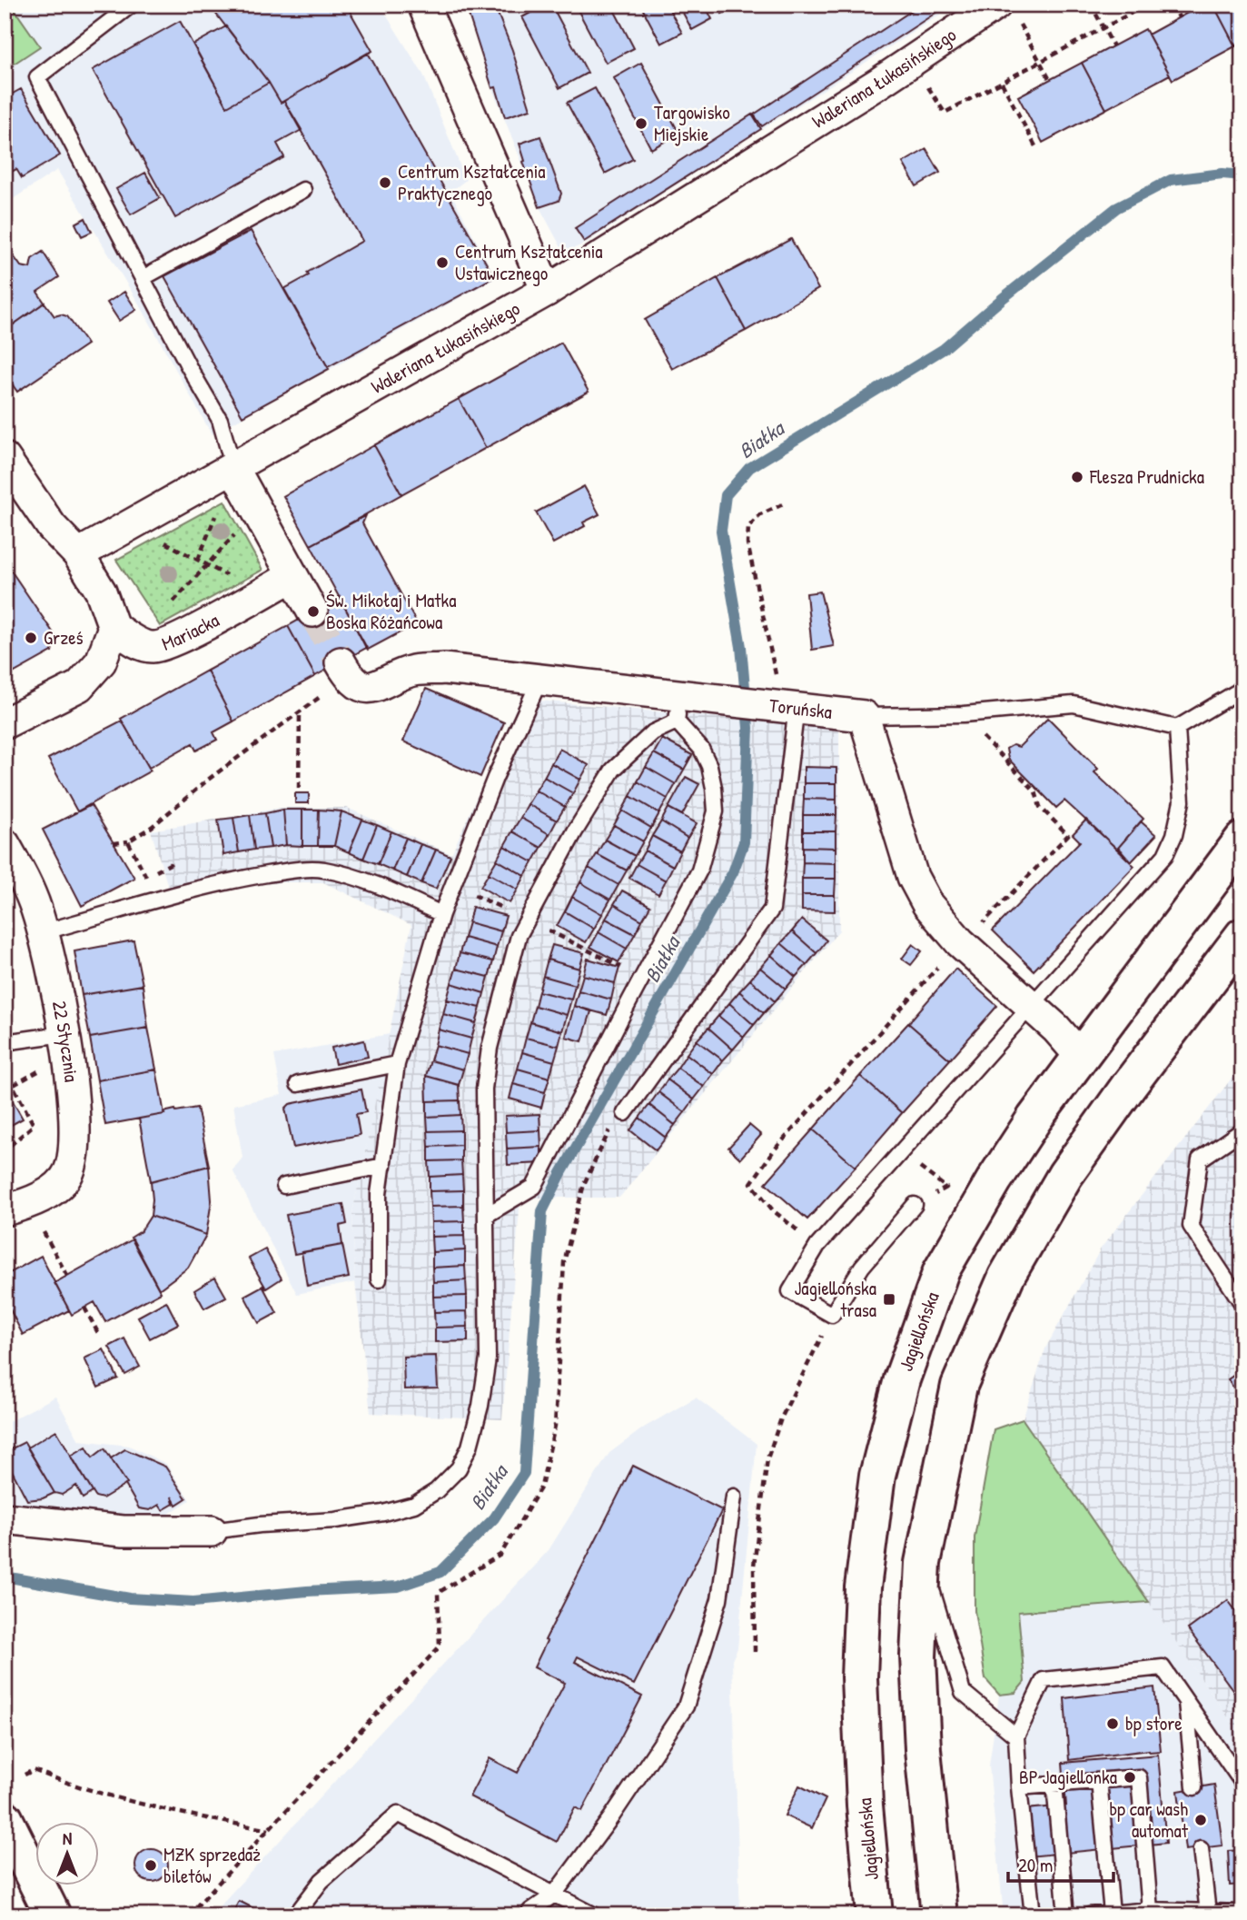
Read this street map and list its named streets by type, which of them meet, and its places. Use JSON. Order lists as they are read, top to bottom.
{
  "streets": {
    "main road": ["Jagiellońska"],
    "street": [
      "Waleriana Łukasińskiego",
      "Mariacka",
      "Toruńska",
      "22 Stycznia"
    ]
  },
  "water": ["Białka"],
  "places": {
    "other": [
      "Targowisko Miejskie",
      "Centrum Kształcenia Praktycznego",
      "Centrum Kształcenia Ustawicznego",
      "Flesza Prudnicka",
      "Św. Mikołaj i Matka Boska Różańcowa",
      "Grześ",
      "bp store",
      "BP Jagiellonka",
      "bp car wash automat",
      "MZK sprzedaż biletów"
    ],
    "transit": ["Jagiellońska trasa"]
  },
  "scale_bar": "20 m",
  "north": "top"
}
